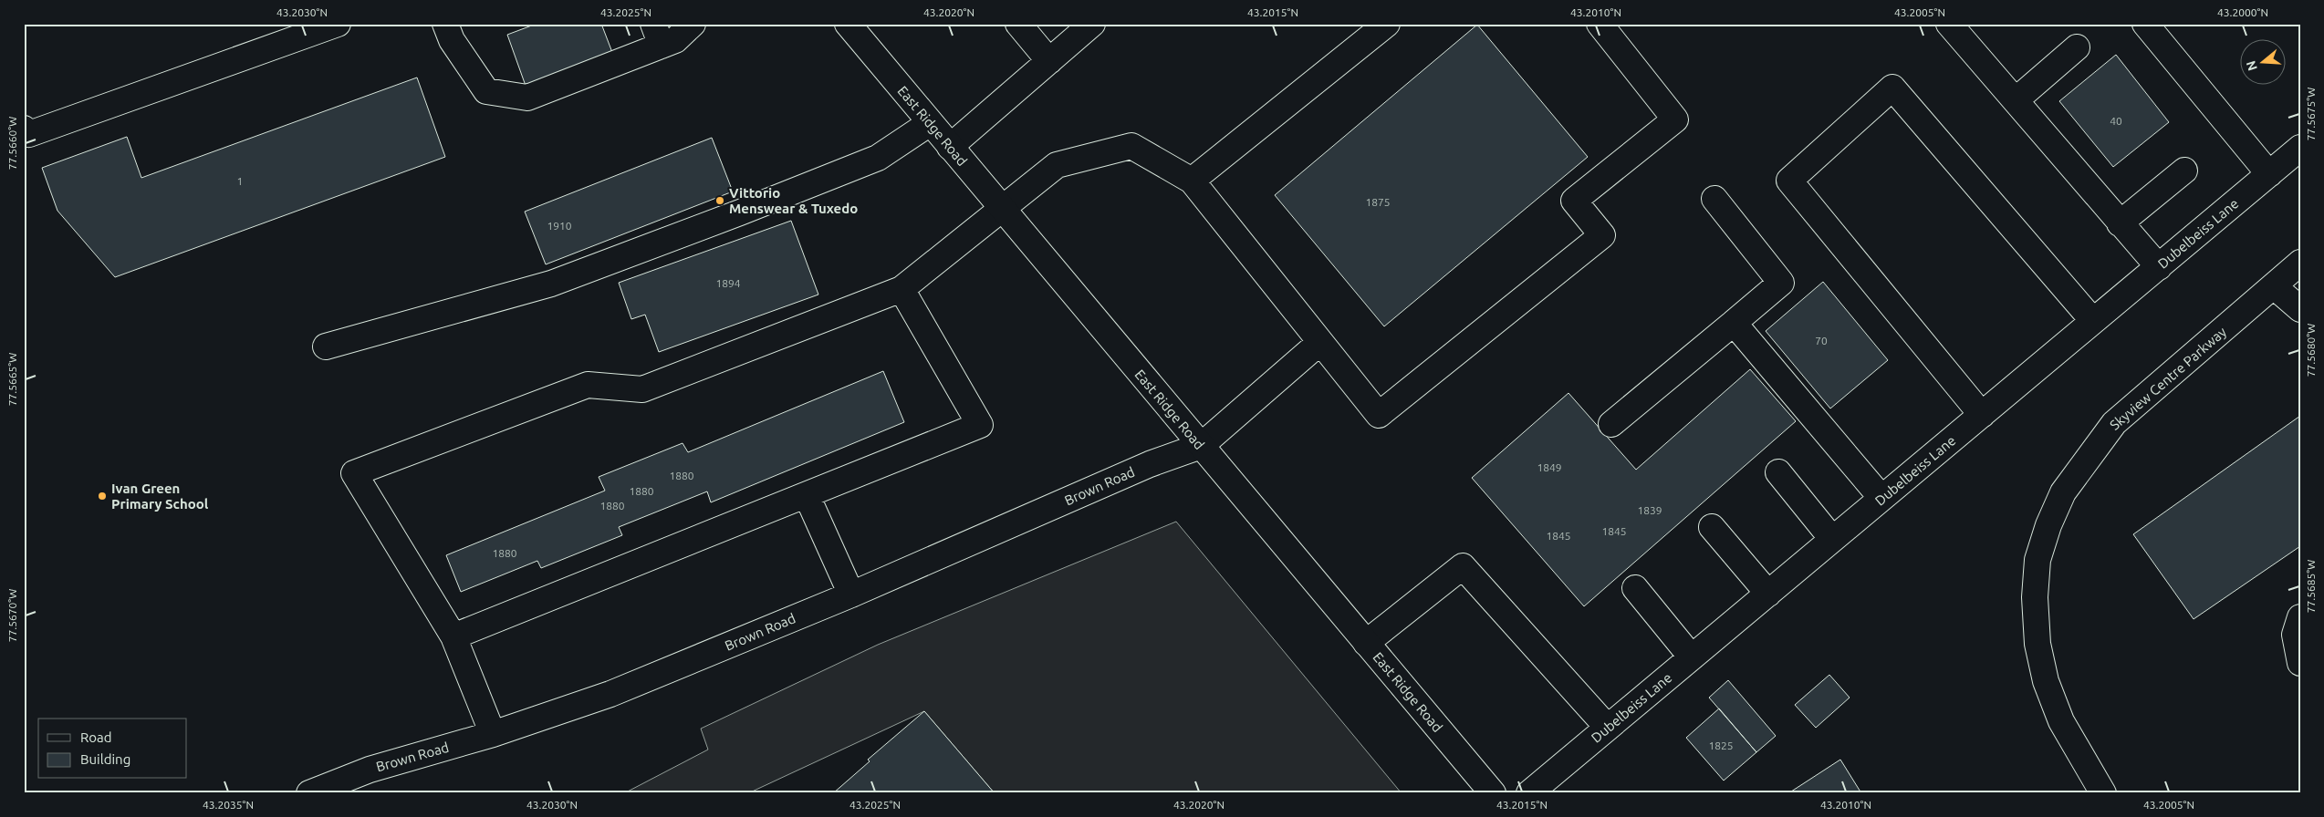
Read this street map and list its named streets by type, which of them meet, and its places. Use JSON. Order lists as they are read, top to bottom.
{
  "streets": {
    "street": [
      "East Ridge Road",
      "Dubelbeiss Lane",
      "Skyview Centre Parkway",
      "Brown Road"
    ]
  },
  "crossings": [
    ["East Ridge Road", "Brown Road"]
  ],
  "places": ["Vittorio Menswear & Tuxedo", "Ivan Green Primary School"],
  "house_numbers": [
    "40",
    "1",
    "1875",
    "1910",
    "1894",
    "70",
    "1849",
    "1880",
    "1880",
    "1880",
    "1839",
    "1845",
    "1845",
    "1880",
    "1825"
  ],
  "legend": ["Road", "Building"],
  "north": "left",
  "coordinates": [
    "43.2030°N",
    "43.2025°N",
    "43.2020°N",
    "43.2015°N",
    "43.2010°N",
    "43.2005°N",
    "43.2000°N",
    "77.5675°W",
    "77.5660°W",
    "77.5680°W",
    "77.5665°W",
    "77.5685°W",
    "77.5670°W",
    "43.2035°N"
  ]
}
